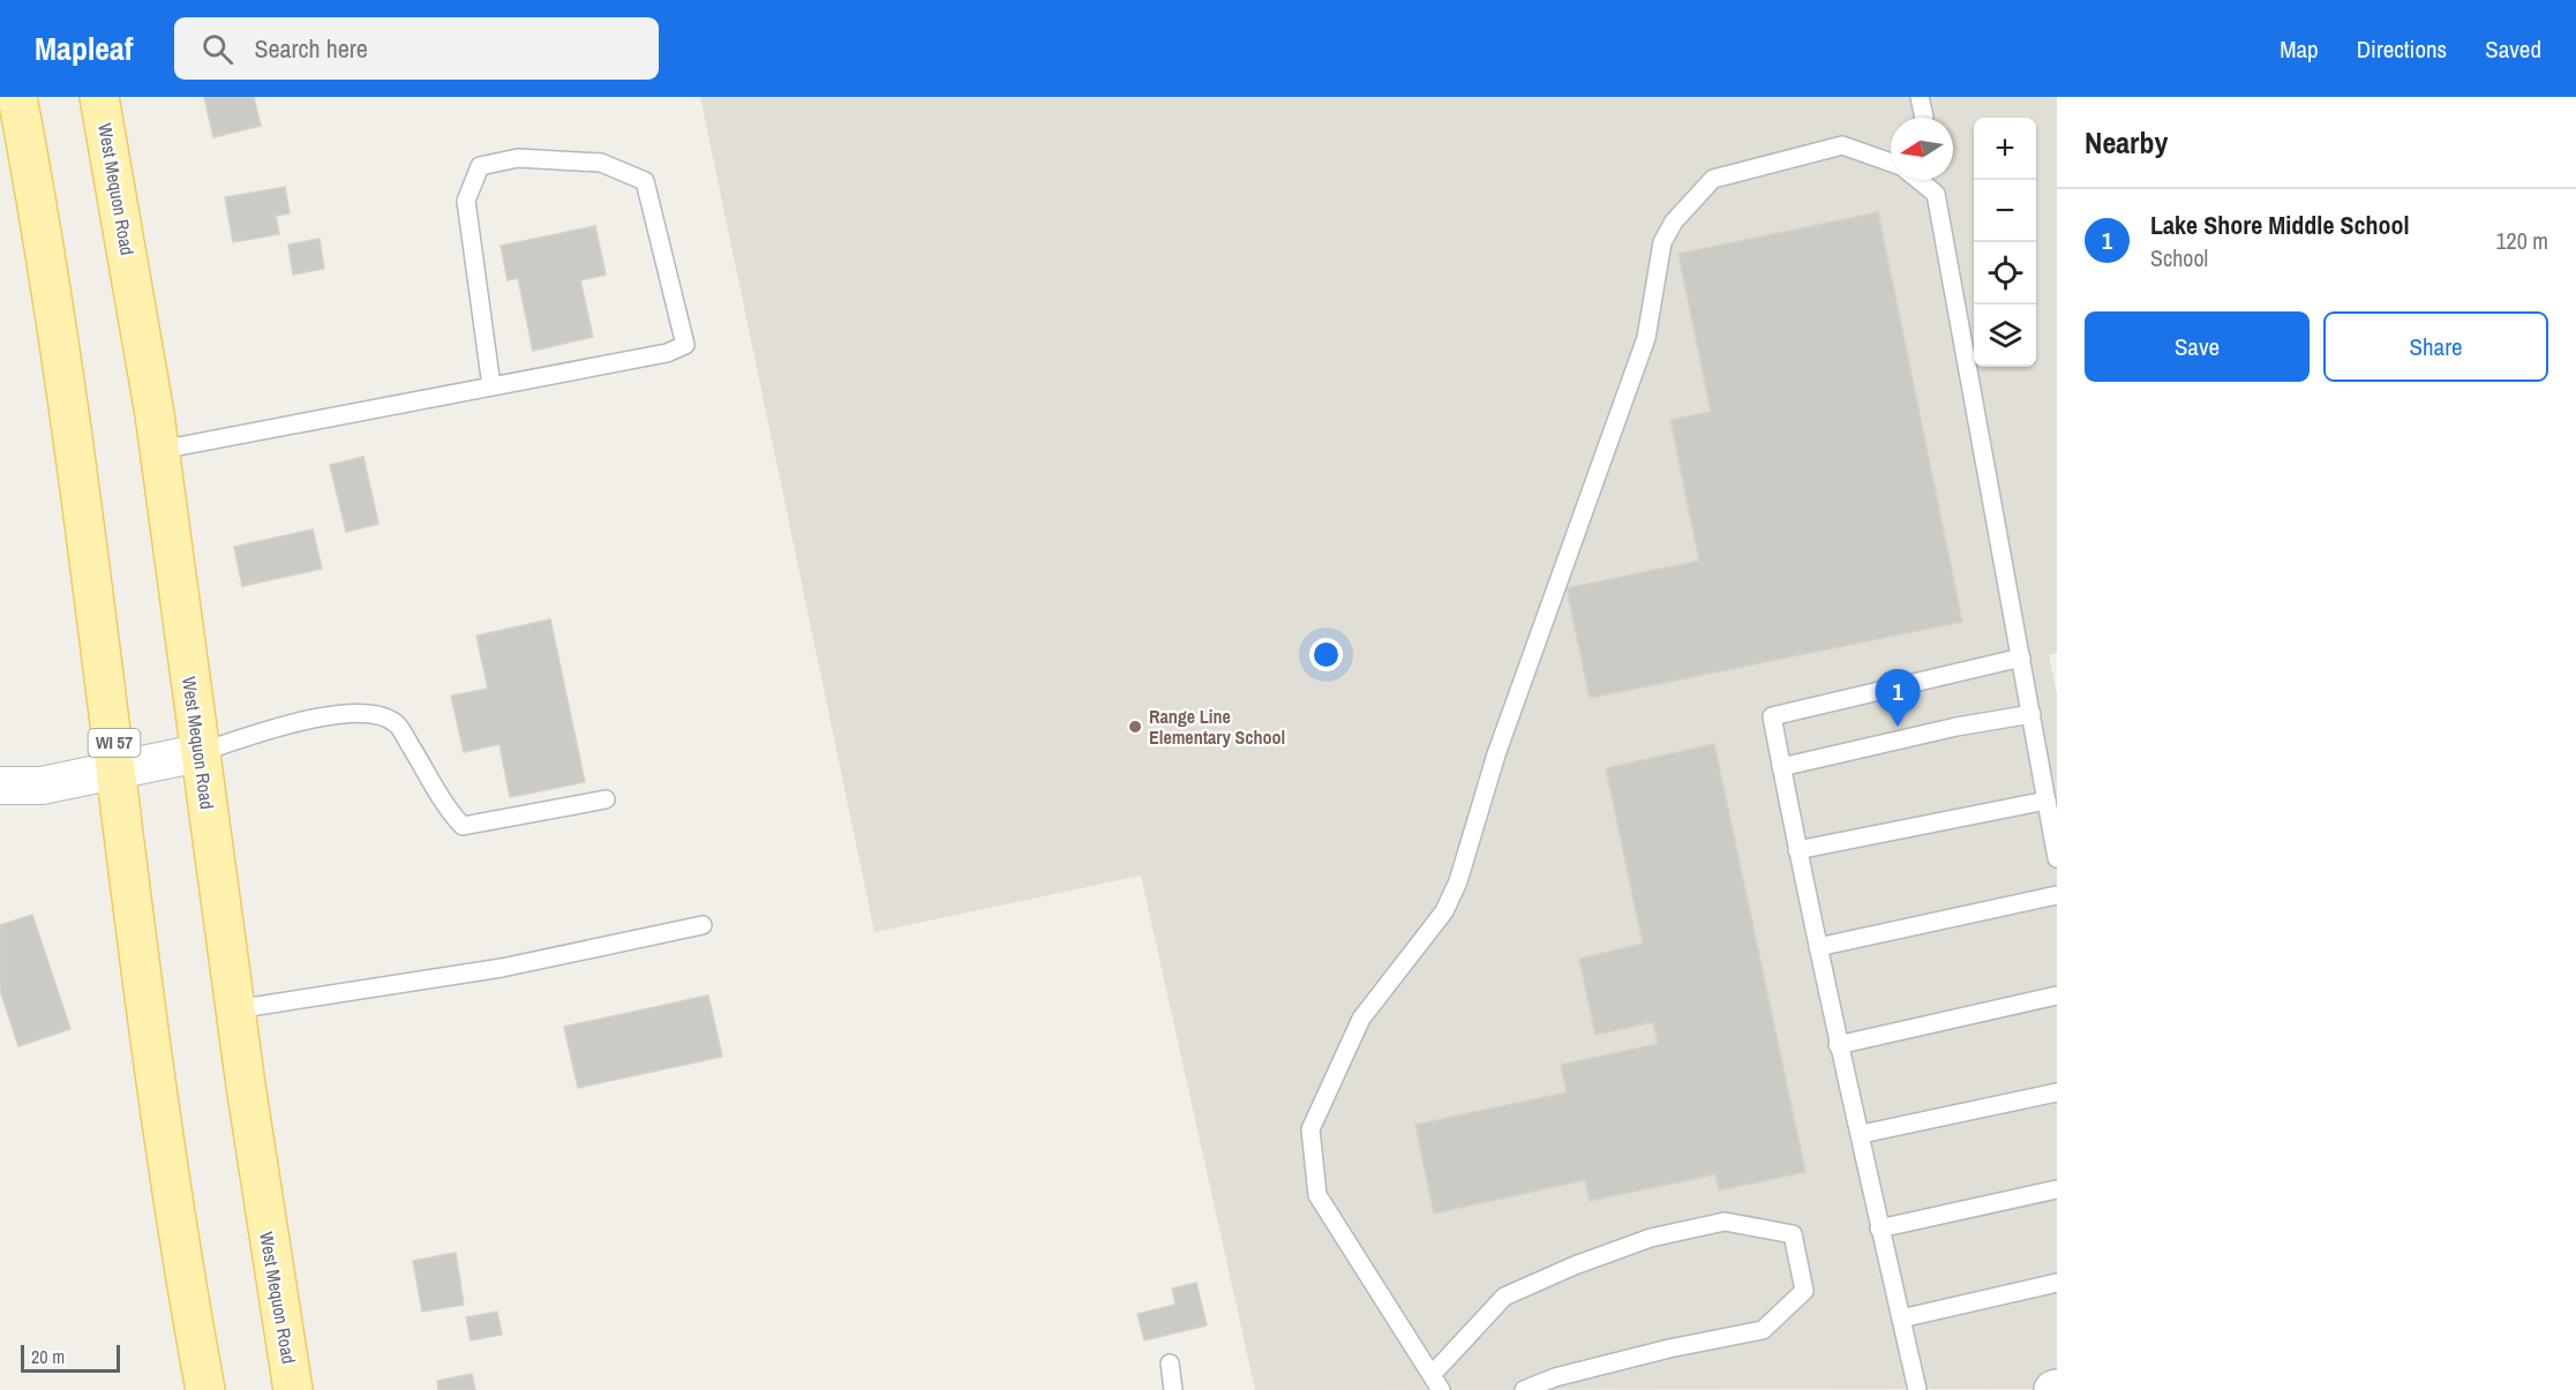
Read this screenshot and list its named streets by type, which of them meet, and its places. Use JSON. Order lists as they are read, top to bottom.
{
  "streets": {
    "main road": ["West Mequon Road", "WI 57"]
  },
  "places": ["Range Line Elementary School"],
  "scale_bar": "20 m",
  "north": "left",
  "page": {
    "header": "Mapleaf",
    "search": "Search here",
    "nav": ["Map", "Directions", "Saved"],
    "heading": "Nearby",
    "map_buttons": ["+", "−"],
    "list": [
      {
        "mark": "1",
        "name": "Lake Shore Middle School",
        "note": "School",
        "value": "120 m"
      }
    ],
    "buttons": ["Save", "Share"],
    "pins": "1",
    "scale": "20 m"
  }
}
